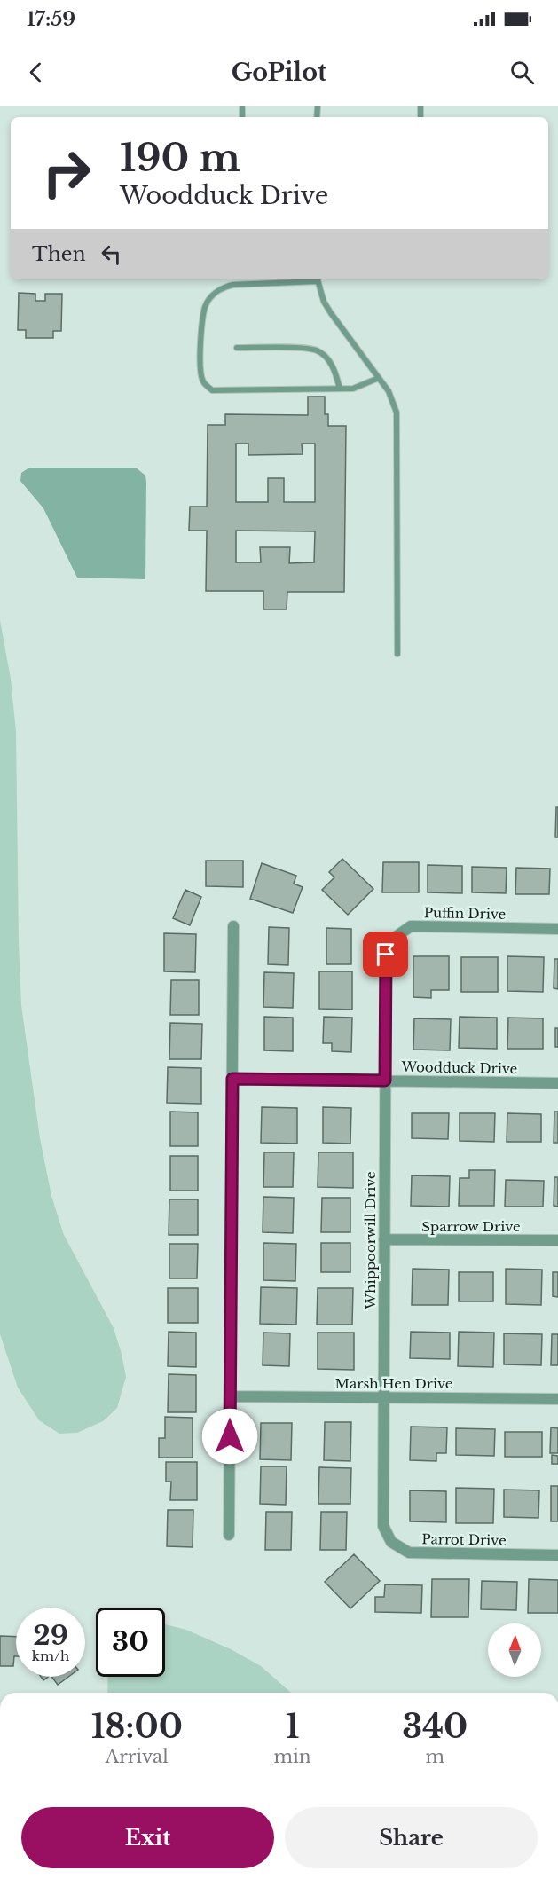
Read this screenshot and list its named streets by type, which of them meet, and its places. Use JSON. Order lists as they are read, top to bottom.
{
  "streets": {
    "street": [
      "Puffin Drive",
      "Woodduck Drive",
      "Sparrow Drive",
      "Whippoorwill Drive",
      "Marsh Hen Drive",
      "Parrot Drive"
    ]
  },
  "crossings": [
    ["Puffin Drive", "Whippoorwill Drive"],
    ["Woodduck Drive", "Whippoorwill Drive"],
    ["Sparrow Drive", "Whippoorwill Drive"],
    ["Whippoorwill Drive", "Marsh Hen Drive"],
    ["Whippoorwill Drive", "Parrot Drive"]
  ],
  "north": "top",
  "page": {
    "status": "17:59",
    "header": "GoPilot",
    "turn": ["190 m", "Woodduck Drive"],
    "then": "Then",
    "speed": "29 km/h",
    "limit": "30",
    "eta": [
      "18:00",
      "Arrival",
      "1",
      "min",
      "340",
      "m"
    ],
    "buttons": ["Exit", "Share"]
  }
}
